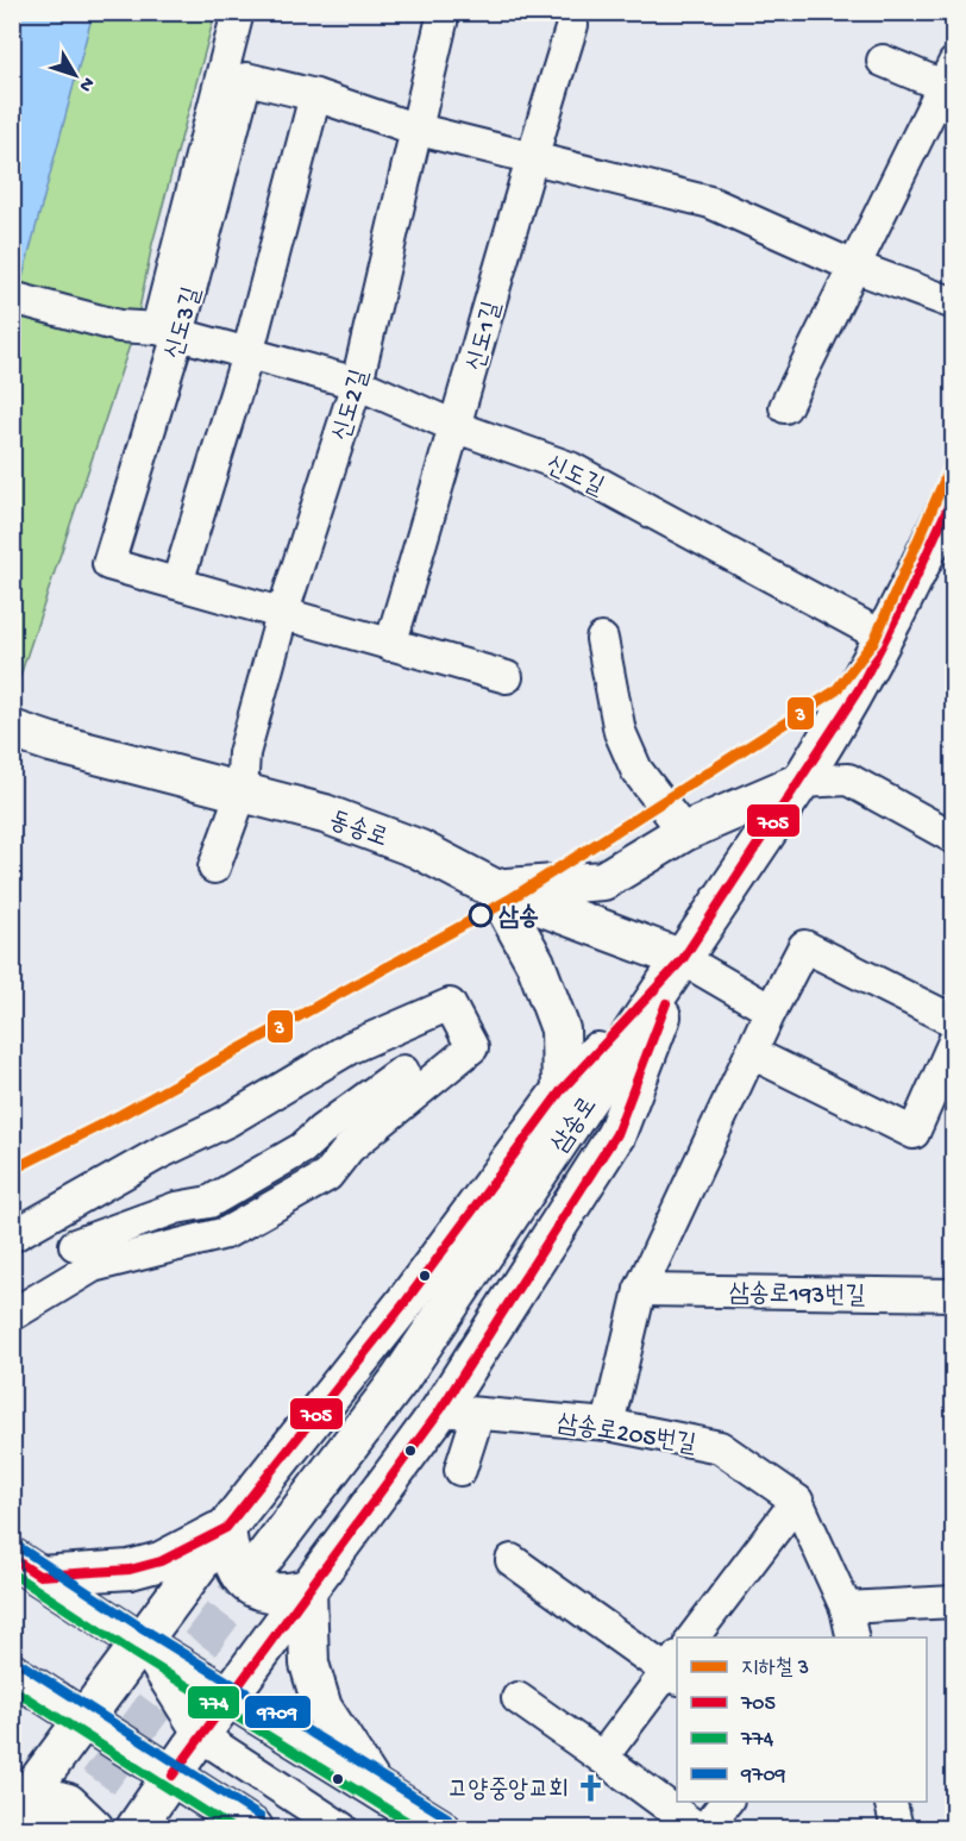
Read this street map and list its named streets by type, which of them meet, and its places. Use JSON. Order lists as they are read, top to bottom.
{
  "streets": {
    "main road": ["동송로", "삼송로"],
    "street": [
      "신도3길",
      "신도1길",
      "신도2길",
      "신도길",
      "삼송로193번길",
      "삼송로205번길"
    ]
  },
  "crossings": [
    ["신도3길", "신도길"],
    ["신도1길", "신도길"],
    ["신도2길", "신도길"],
    ["신도2길", "동송로"],
    ["신도길", "삼송로"],
    ["동송로", "삼송로"]
  ],
  "places": {
    "other": ["삼송"],
    "church": ["고양중앙교회"]
  },
  "lines": [
    "metro line 3",
    "transit line 705",
    "transit line 9709",
    "transit line 774"
  ],
  "legend": [
    "지하철 3",
    "705",
    "774",
    "9709"
  ],
  "north": "bottom right"
}
